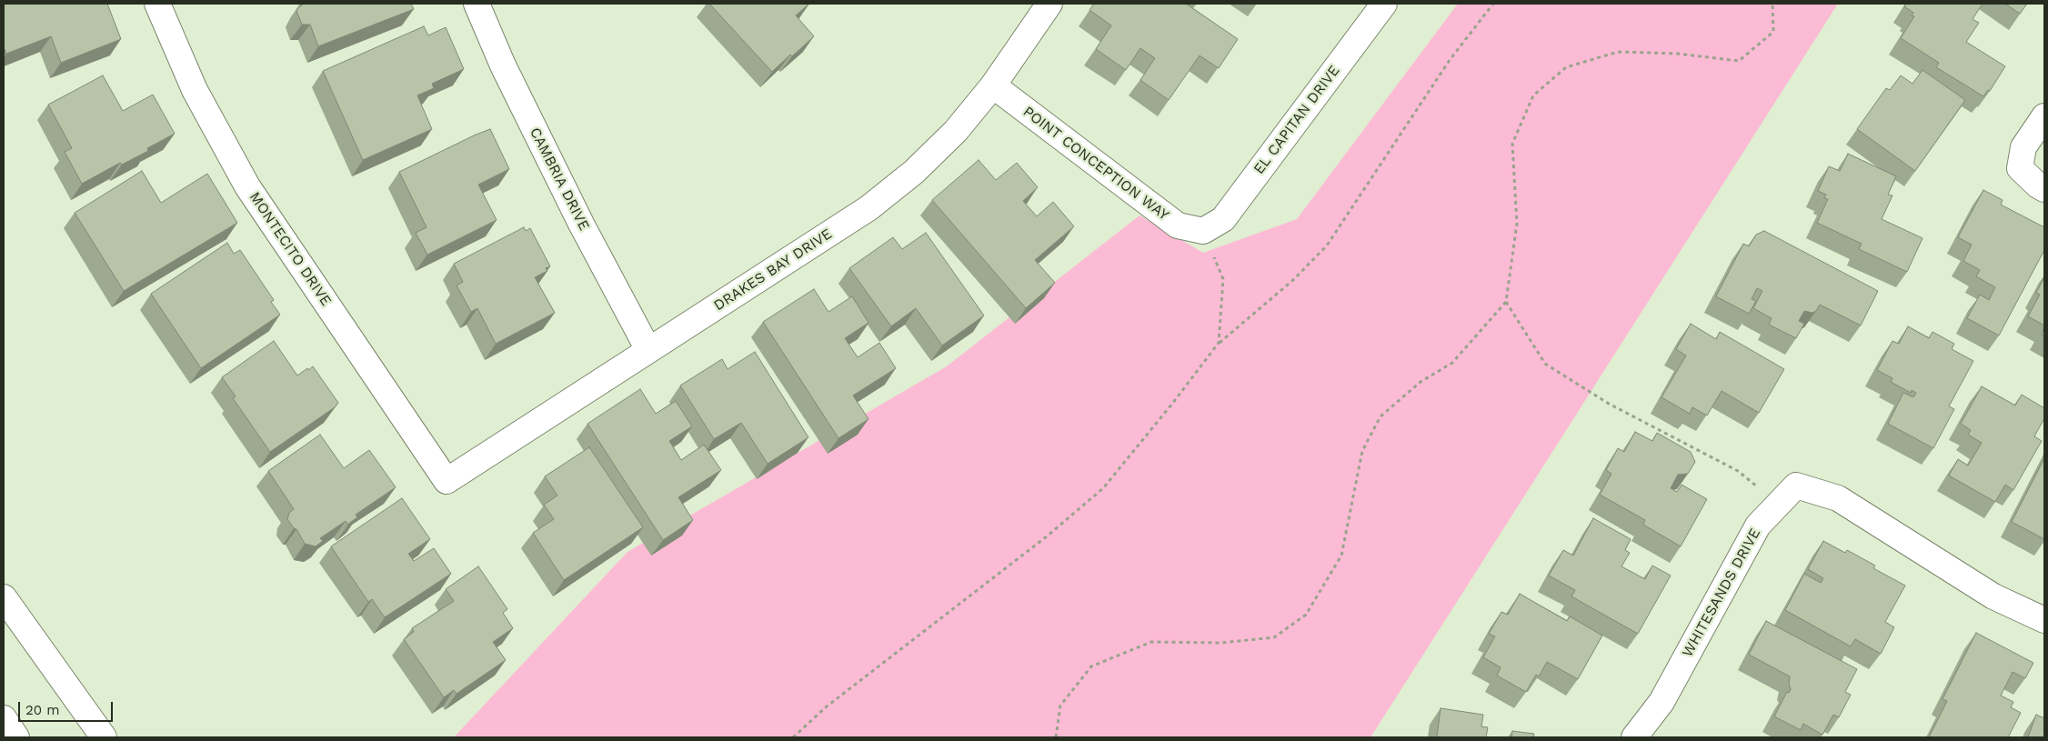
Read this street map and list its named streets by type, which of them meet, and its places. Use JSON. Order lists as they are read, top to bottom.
{
  "streets": {
    "street": [
      "EL CAPITAN DRIVE",
      "POINT CONCEPTION WAY",
      "CAMBRIA DRIVE",
      "MONTECITO DRIVE",
      "DRAKES BAY DRIVE",
      "WHITESANDS DRIVE"
    ]
  },
  "crossings": [
    ["EL CAPITAN DRIVE", "POINT CONCEPTION WAY"],
    ["POINT CONCEPTION WAY", "DRAKES BAY DRIVE"],
    ["CAMBRIA DRIVE", "DRAKES BAY DRIVE"],
    ["MONTECITO DRIVE", "DRAKES BAY DRIVE"]
  ],
  "scale_bar": "20 m"
}
